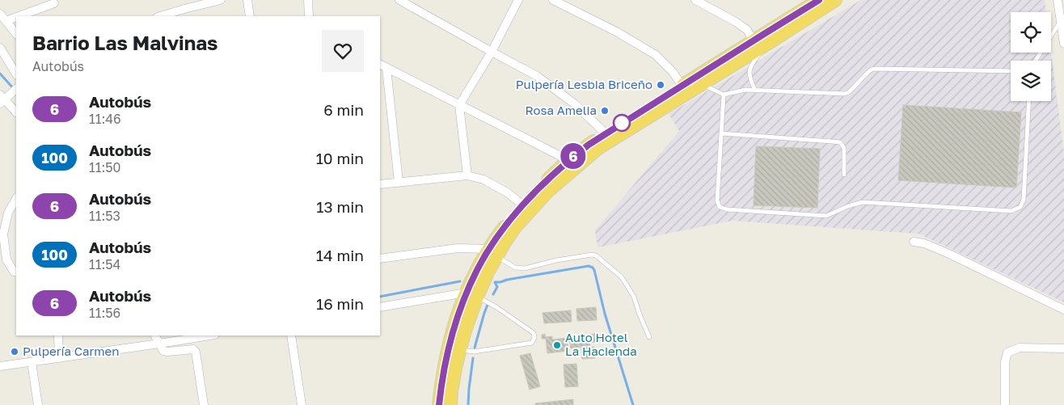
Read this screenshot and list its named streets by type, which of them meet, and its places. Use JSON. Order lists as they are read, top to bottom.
{
  "places": [
    "Pulpería Lesbia Briceño",
    "Rosa Amelia",
    "Auto Hotel La Hacienda",
    "Pulpería Carmen"
  ],
  "lines": ["bus line 6"],
  "page": {
    "on_map": "6",
    "heading": ["Barrio Las Malvinas", "Autobús"],
    "list": [
      {
        "mark": "6",
        "name": "Autobús",
        "note": "11:46",
        "value": "6 min"
      },
      {
        "mark": "100",
        "name": "Autobús",
        "note": "11:50",
        "value": "10 min"
      },
      {
        "mark": "6",
        "name": "Autobús",
        "note": "11:53",
        "value": "13 min"
      },
      {
        "mark": "100",
        "name": "Autobús",
        "note": "11:54",
        "value": "14 min"
      },
      {
        "mark": "6",
        "name": "Autobús",
        "note": "11:56",
        "value": "16 min"
      }
    ]
  }
}
